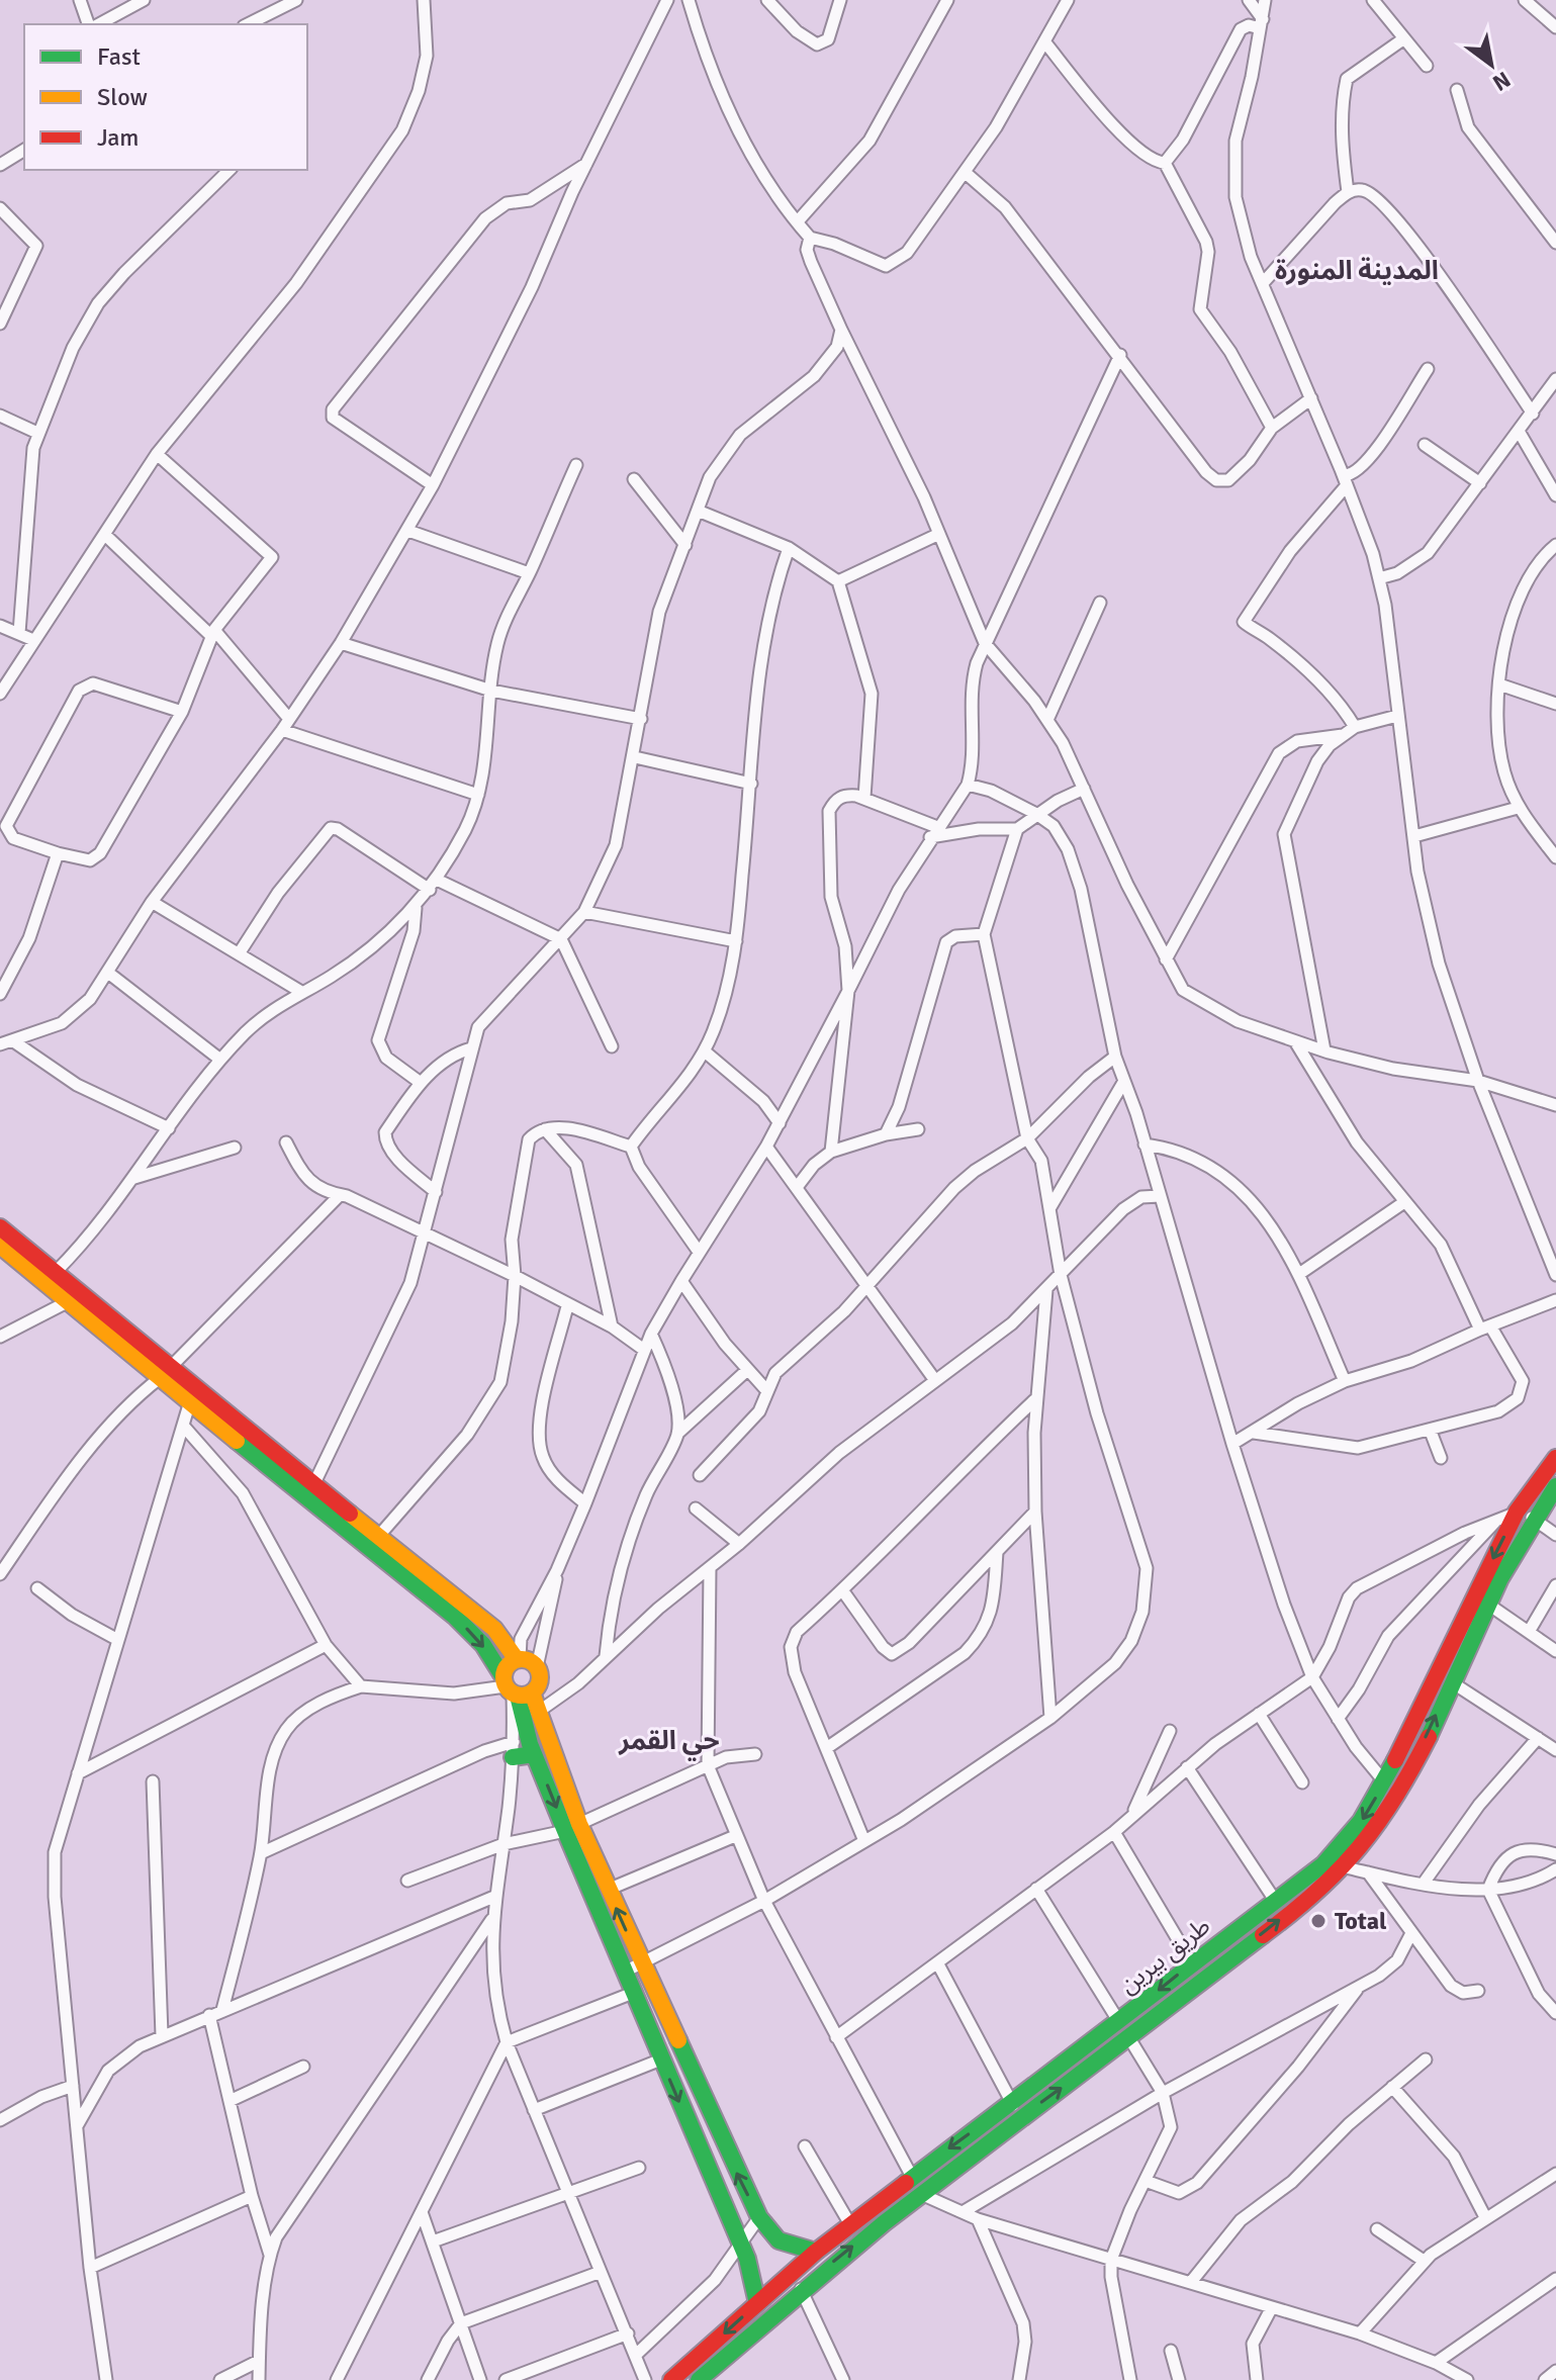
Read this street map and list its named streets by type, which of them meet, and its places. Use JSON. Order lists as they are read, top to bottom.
{
  "streets": {
    "street": ["طريق بيرين"]
  },
  "districts": ["المدينة المنورة", "حي القمر"],
  "places": ["Total"],
  "legend": ["Fast", "Slow", "Jam"],
  "north": "bottom right"
}
